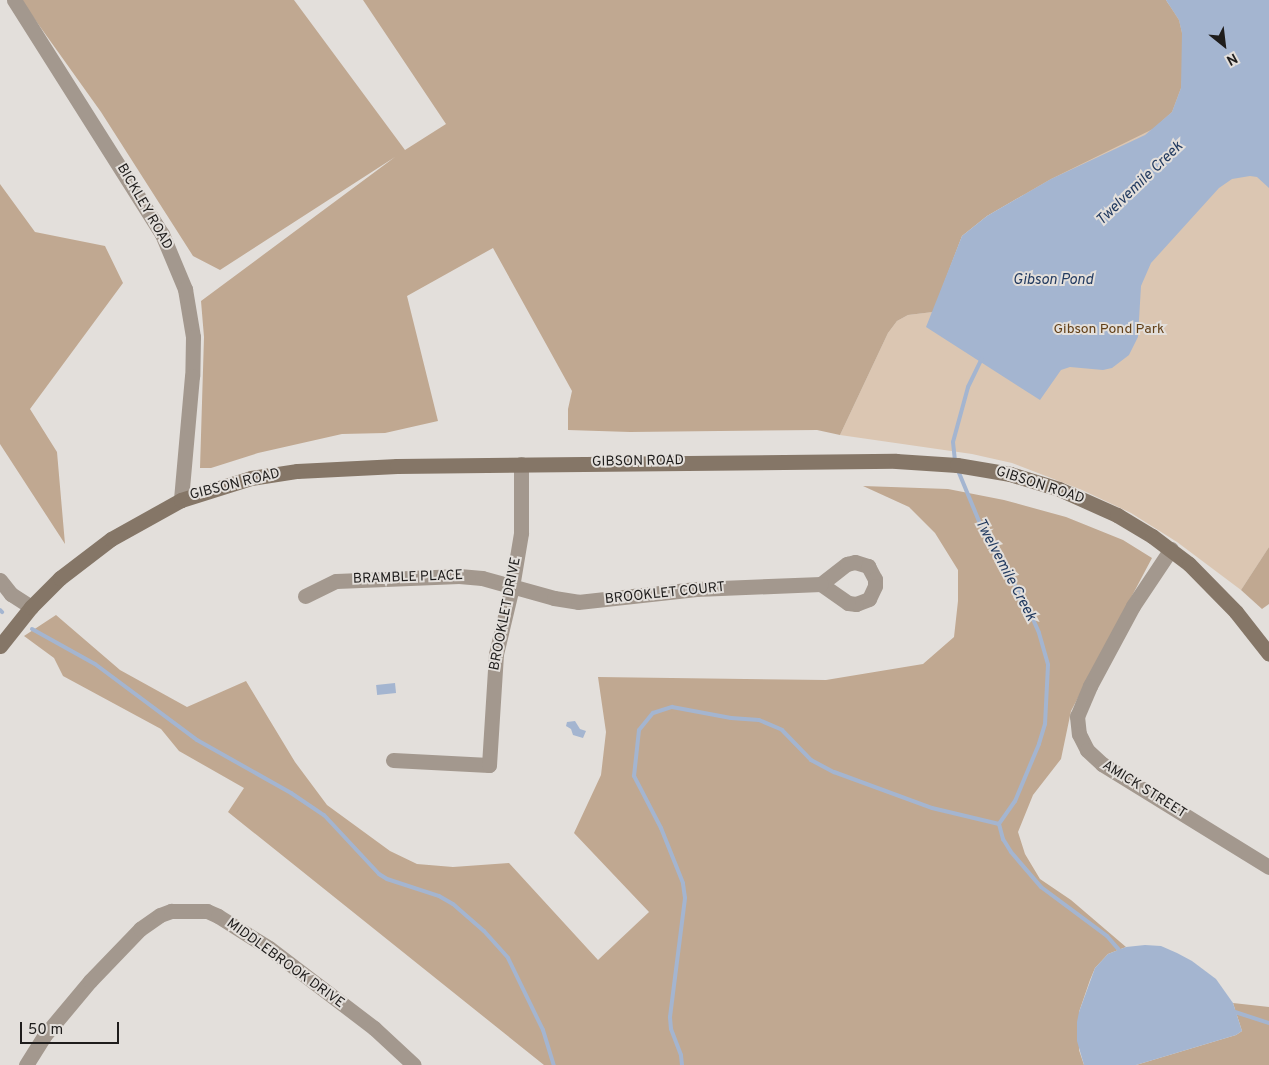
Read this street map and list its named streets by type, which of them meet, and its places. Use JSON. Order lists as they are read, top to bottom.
{
  "streets": {
    "street": [
      "BICKLEY ROAD",
      "GIBSON ROAD",
      "BRAMBLE PLACE",
      "BROOKLET COURT",
      "BROOKLET DRIVE",
      "AMICK STREET",
      "MIDDLEBROOK DRIVE"
    ]
  },
  "crossings": [
    ["BICKLEY ROAD", "GIBSON ROAD"],
    ["GIBSON ROAD", "BROOKLET DRIVE"],
    ["GIBSON ROAD", "AMICK STREET"],
    ["BRAMBLE PLACE", "BROOKLET COURT"],
    ["BRAMBLE PLACE", "BROOKLET DRIVE"],
    ["BROOKLET COURT", "BROOKLET DRIVE"]
  ],
  "water": ["Twelvemile Creek", "Gibson Pond"],
  "parks": ["Gibson Pond Park"],
  "scale_bar": "50 m",
  "north": "bottom right"
}
